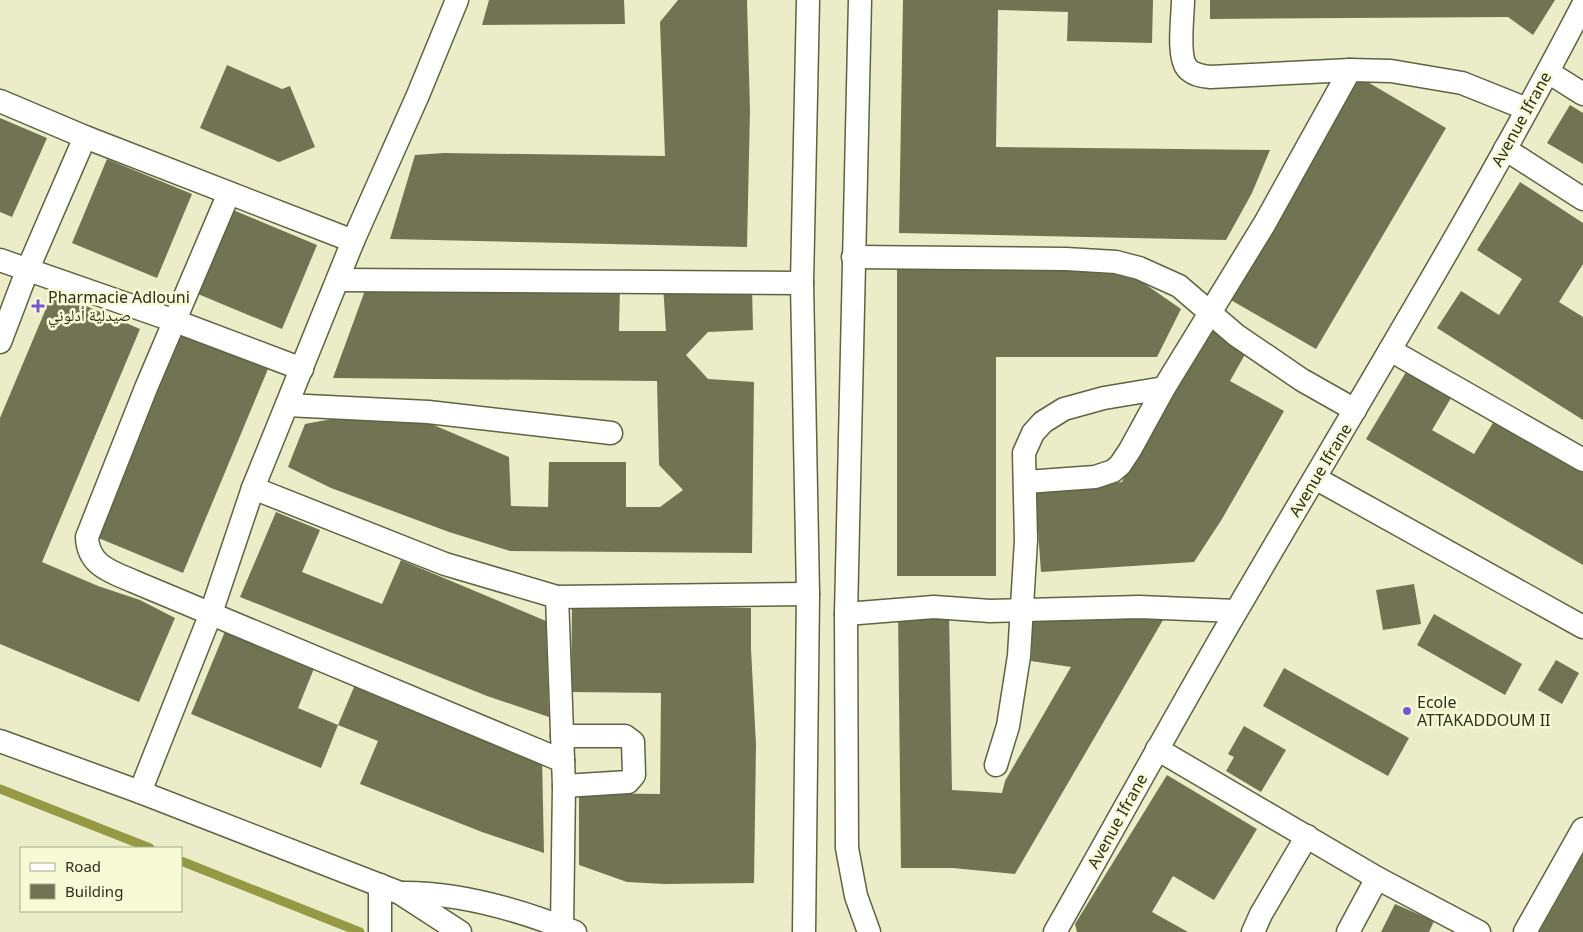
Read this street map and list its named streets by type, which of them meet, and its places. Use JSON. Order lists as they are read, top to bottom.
{
  "streets": {
    "street": ["Avenue Ifrane"]
  },
  "places": {
    "health": ["Pharmacie Adlouni صيدلية أدلوني"],
    "other": ["Ecole ATTAKADDOUM II"]
  },
  "legend": ["Road", "Building"]
}
